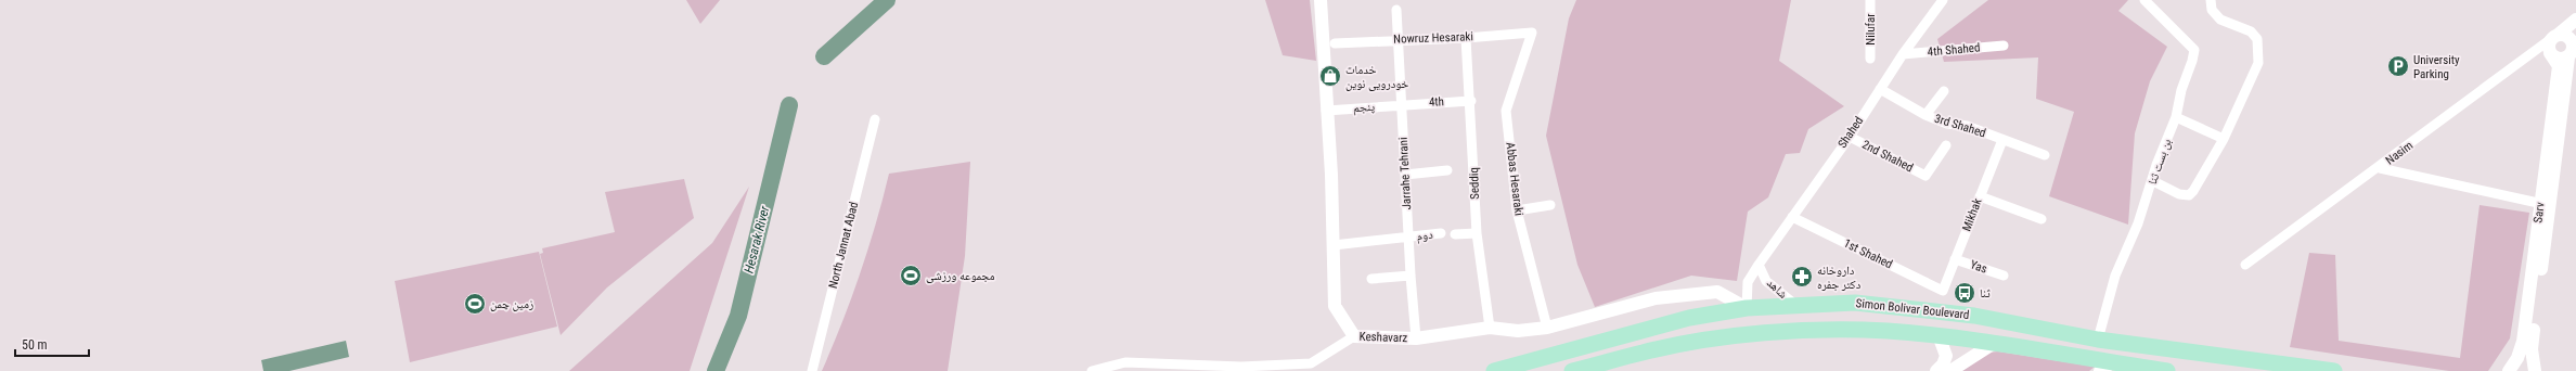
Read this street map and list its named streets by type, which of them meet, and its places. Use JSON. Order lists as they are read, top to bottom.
{
  "streets": {
    "main road": ["Simon Bolivar Boulevard"],
    "street": [
      "Nilufar",
      "Nowruz Hesaraki",
      "4th Shahed",
      "4th",
      "پنجم",
      "3rd Shahed",
      "Shahed",
      "Nasim",
      "2nd Shahed",
      "بن بست ثنا",
      "Jarrahe Tehrani",
      "Abbas Hesaraki",
      "Seddiq",
      "Sarv",
      "Mikhak",
      "دوم",
      "North Jannat Abad",
      "1st Shahed",
      "Yas",
      "شاهد",
      "Keshavarz"
    ]
  },
  "crossings": [
    ["Nowruz Hesaraki", "Jarrahe Tehrani"],
    ["Nowruz Hesaraki", "Abbas Hesaraki"],
    ["Nowruz Hesaraki", "Seddiq"],
    ["4th Shahed", "Shahed"],
    ["4th", "پنجم"],
    ["4th", "Jarrahe Tehrani"],
    ["4th", "Seddiq"],
    ["پنجم", "Jarrahe Tehrani"],
    ["پنجم", "Keshavarz"],
    ["3rd Shahed", "Shahed"],
    ["3rd Shahed", "Mikhak"],
    ["Shahed", "2nd Shahed"],
    ["Shahed", "1st Shahed"],
    ["Shahed", "شاهد"],
    ["Nasim", "Sarv"],
    ["بن بست ثنا", "Simon Bolivar Boulevard"],
    ["Jarrahe Tehrani", "دوم"],
    ["Jarrahe Tehrani", "Keshavarz"],
    ["Abbas Hesaraki", "Keshavarz"],
    ["Seddiq", "Keshavarz"],
    ["Mikhak", "1st Shahed"],
    ["Mikhak", "Yas"],
    ["دوم", "Keshavarz"],
    ["شاهد", "Simon Bolivar Boulevard"],
    ["شاهد", "Keshavarz"],
    ["Simon Bolivar Boulevard", "Keshavarz"]
  ],
  "water": ["Hesarak River"],
  "places": {
    "parking": ["University Parking"],
    "shop": ["خدمات خودرویی نوین"],
    "sports": ["مجموعه ورزشی", "زمین چمن"],
    "pharmacy": ["داروخانه دکتر جفره"],
    "bus stop": ["ثنا"]
  },
  "scale_bar": "50 m"
}
